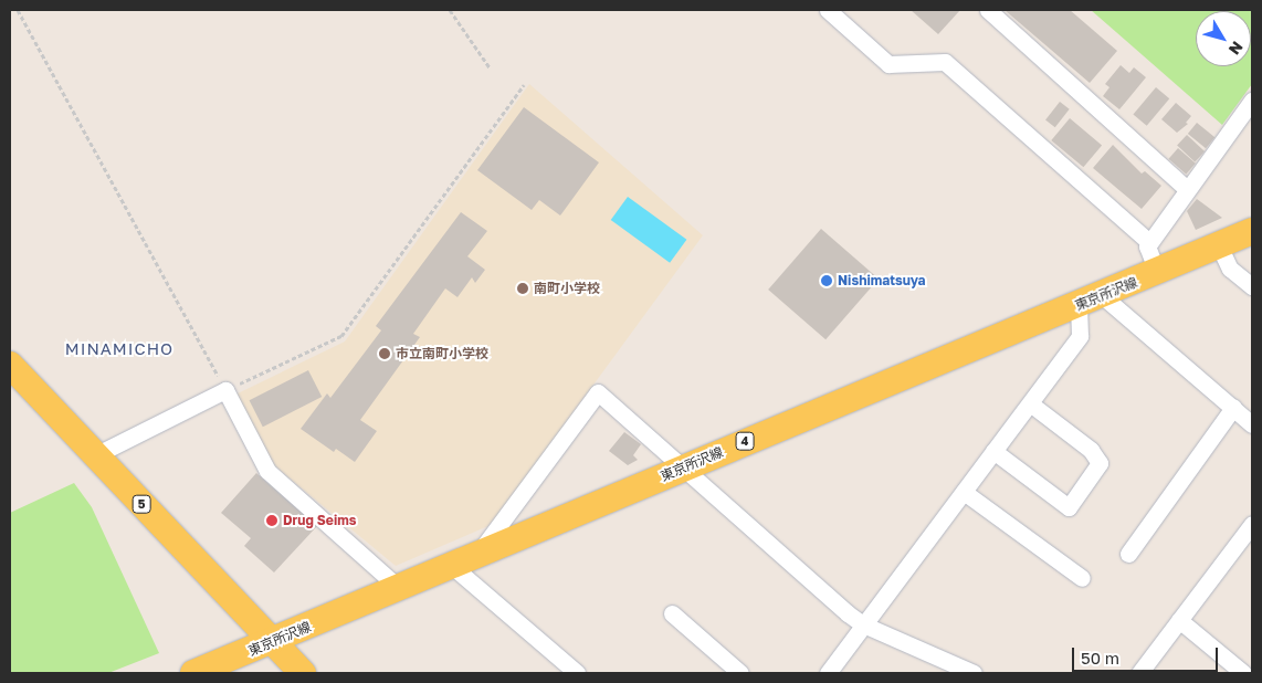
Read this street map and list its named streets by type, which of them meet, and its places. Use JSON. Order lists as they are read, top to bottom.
{
  "streets": {
    "main road": ["東京所沢線", "4", "5"]
  },
  "crossings": [
    ["東京所沢線", "5"]
  ],
  "districts": ["MINAMICHO"],
  "places": [
    "Nishimatsuya",
    "南町小学校",
    "市立南町小学校",
    "Drug Seims"
  ],
  "scale_bar": "50 m",
  "north": "bottom right"
}
